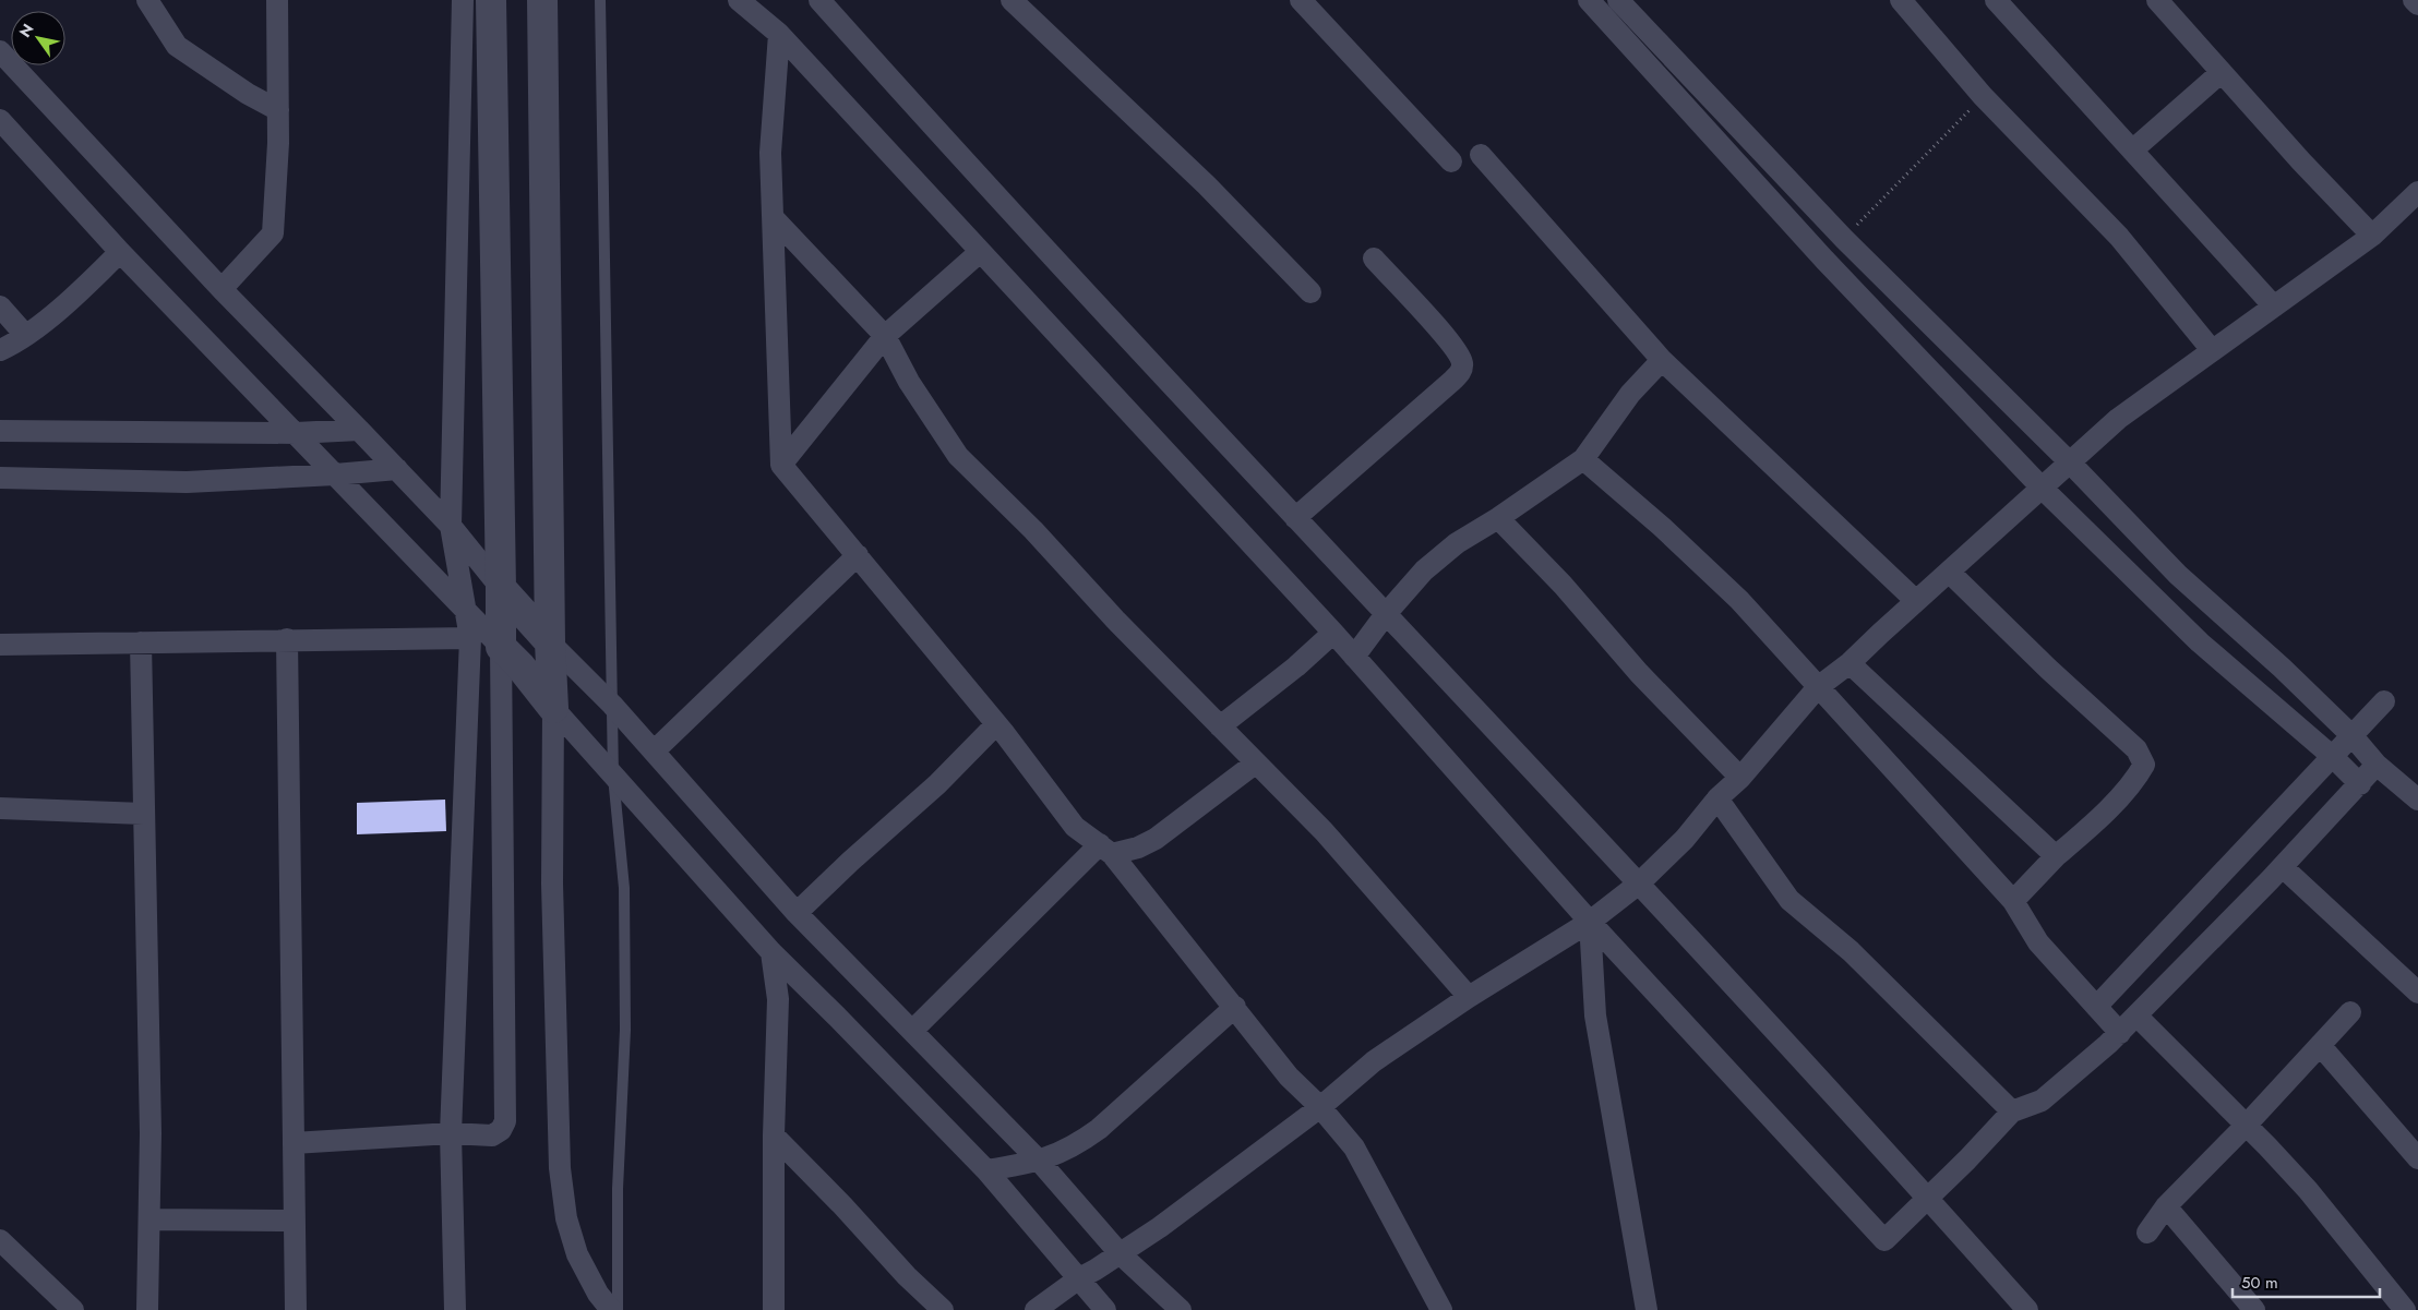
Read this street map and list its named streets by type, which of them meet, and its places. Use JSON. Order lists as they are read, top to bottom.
{
  "scale_bar": "50 m",
  "north": "top left"
}
